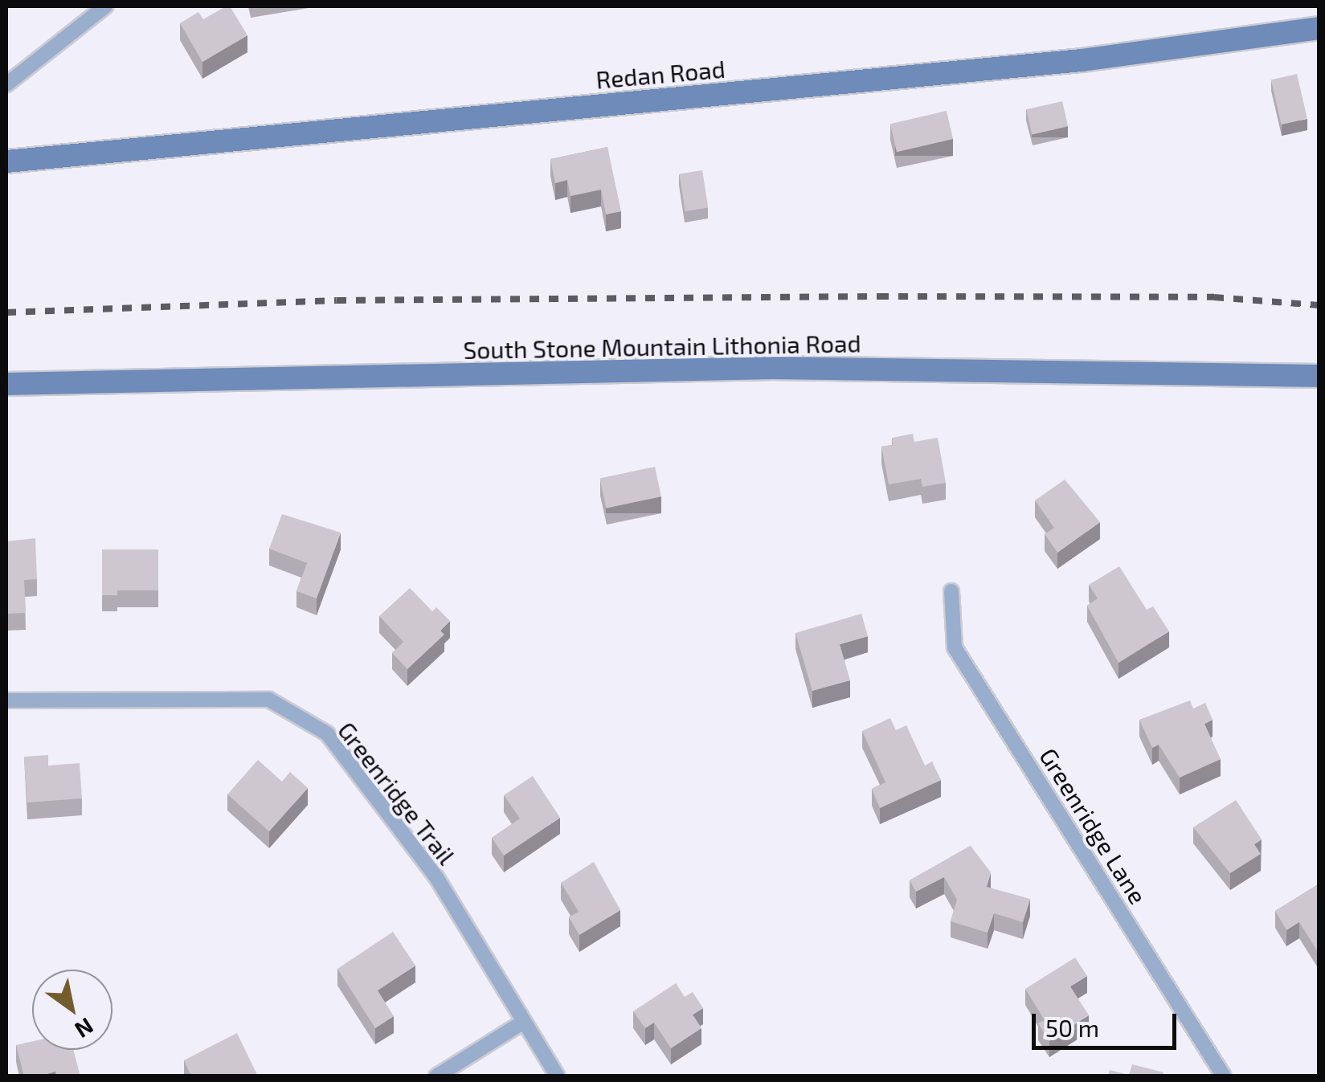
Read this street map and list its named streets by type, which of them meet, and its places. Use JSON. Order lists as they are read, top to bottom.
{
  "streets": {
    "main road": ["Redan Road", "South Stone Mountain Lithonia Road"],
    "street": ["Greenridge Trail", "Greenridge Lane"]
  },
  "scale_bar": "50 m",
  "north": "bottom right"
}
